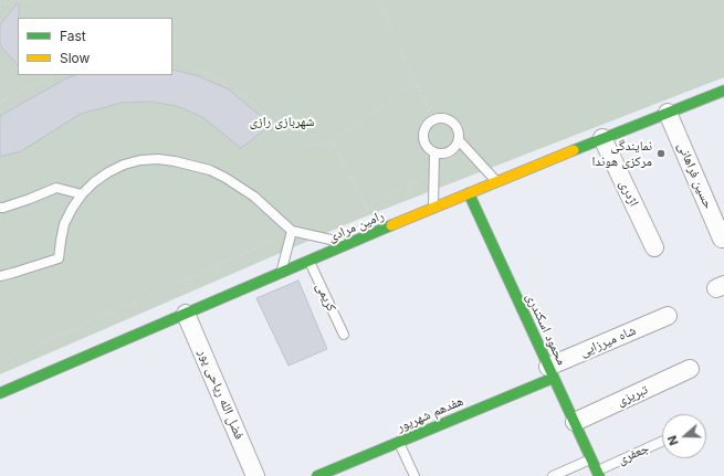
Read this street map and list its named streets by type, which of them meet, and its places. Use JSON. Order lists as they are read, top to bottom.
{
  "streets": {
    "street": [
      "حسین فراهانی",
      "اژدری",
      "رامین مرادی",
      "محمود اسکندری",
      "شاه میرزایی",
      "فضل الله ریاحی پور",
      "تبریزی",
      "هفدهم شهریور"
    ],
    "lane": ["کریمی", "جعفری"]
  },
  "crossings": [
    ["حسین فراهانی", "رامین مرادی"],
    ["اژدری", "رامین مرادی"],
    ["رامین مرادی", "کریمی"],
    ["رامین مرادی", "محمود اسکندری"],
    ["رامین مرادی", "فضل الله ریاحی پور"],
    ["محمود اسکندری", "شاه میرزایی"],
    ["محمود اسکندری", "تبریزی"],
    ["محمود اسکندری", "هفدهم شهریور"],
    ["محمود اسکندری", "جعفری"],
    ["شاه میرزایی", "هفدهم شهریور"]
  ],
  "parks": ["شهربازی رازی"],
  "places": ["نمایندگی مرکزی هوندا"],
  "legend": ["Fast", "Slow"],
  "north": "left"
}
